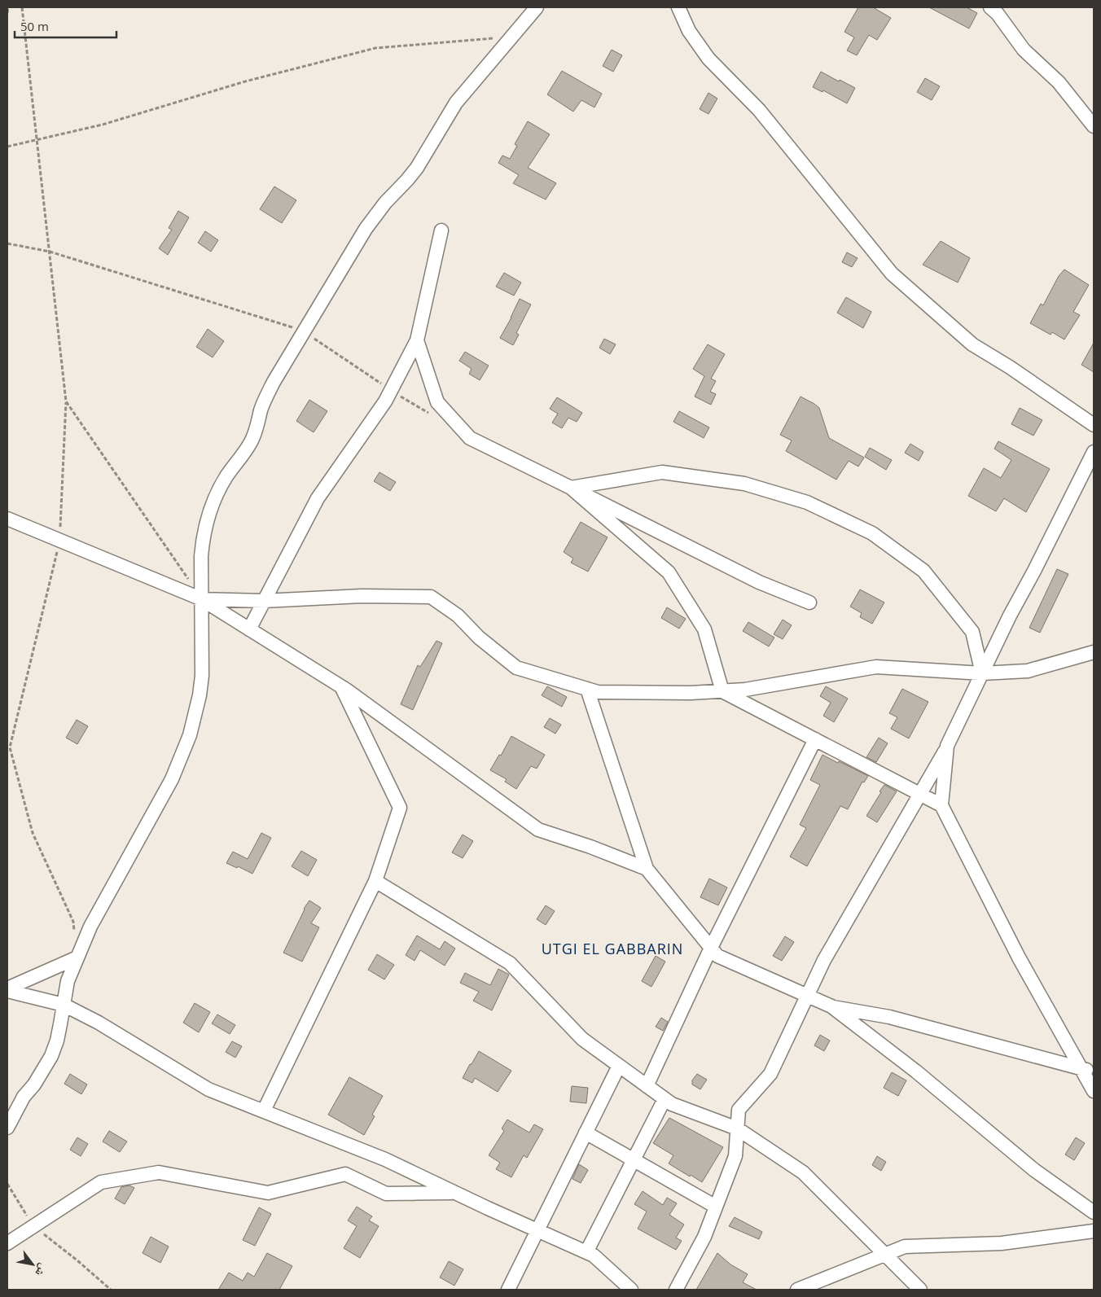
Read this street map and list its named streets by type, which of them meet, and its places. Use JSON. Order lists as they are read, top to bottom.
{
  "districts": ["UTGI EL GABBARIN"],
  "scale_bar": "50 m",
  "north": "bottom right"
}
